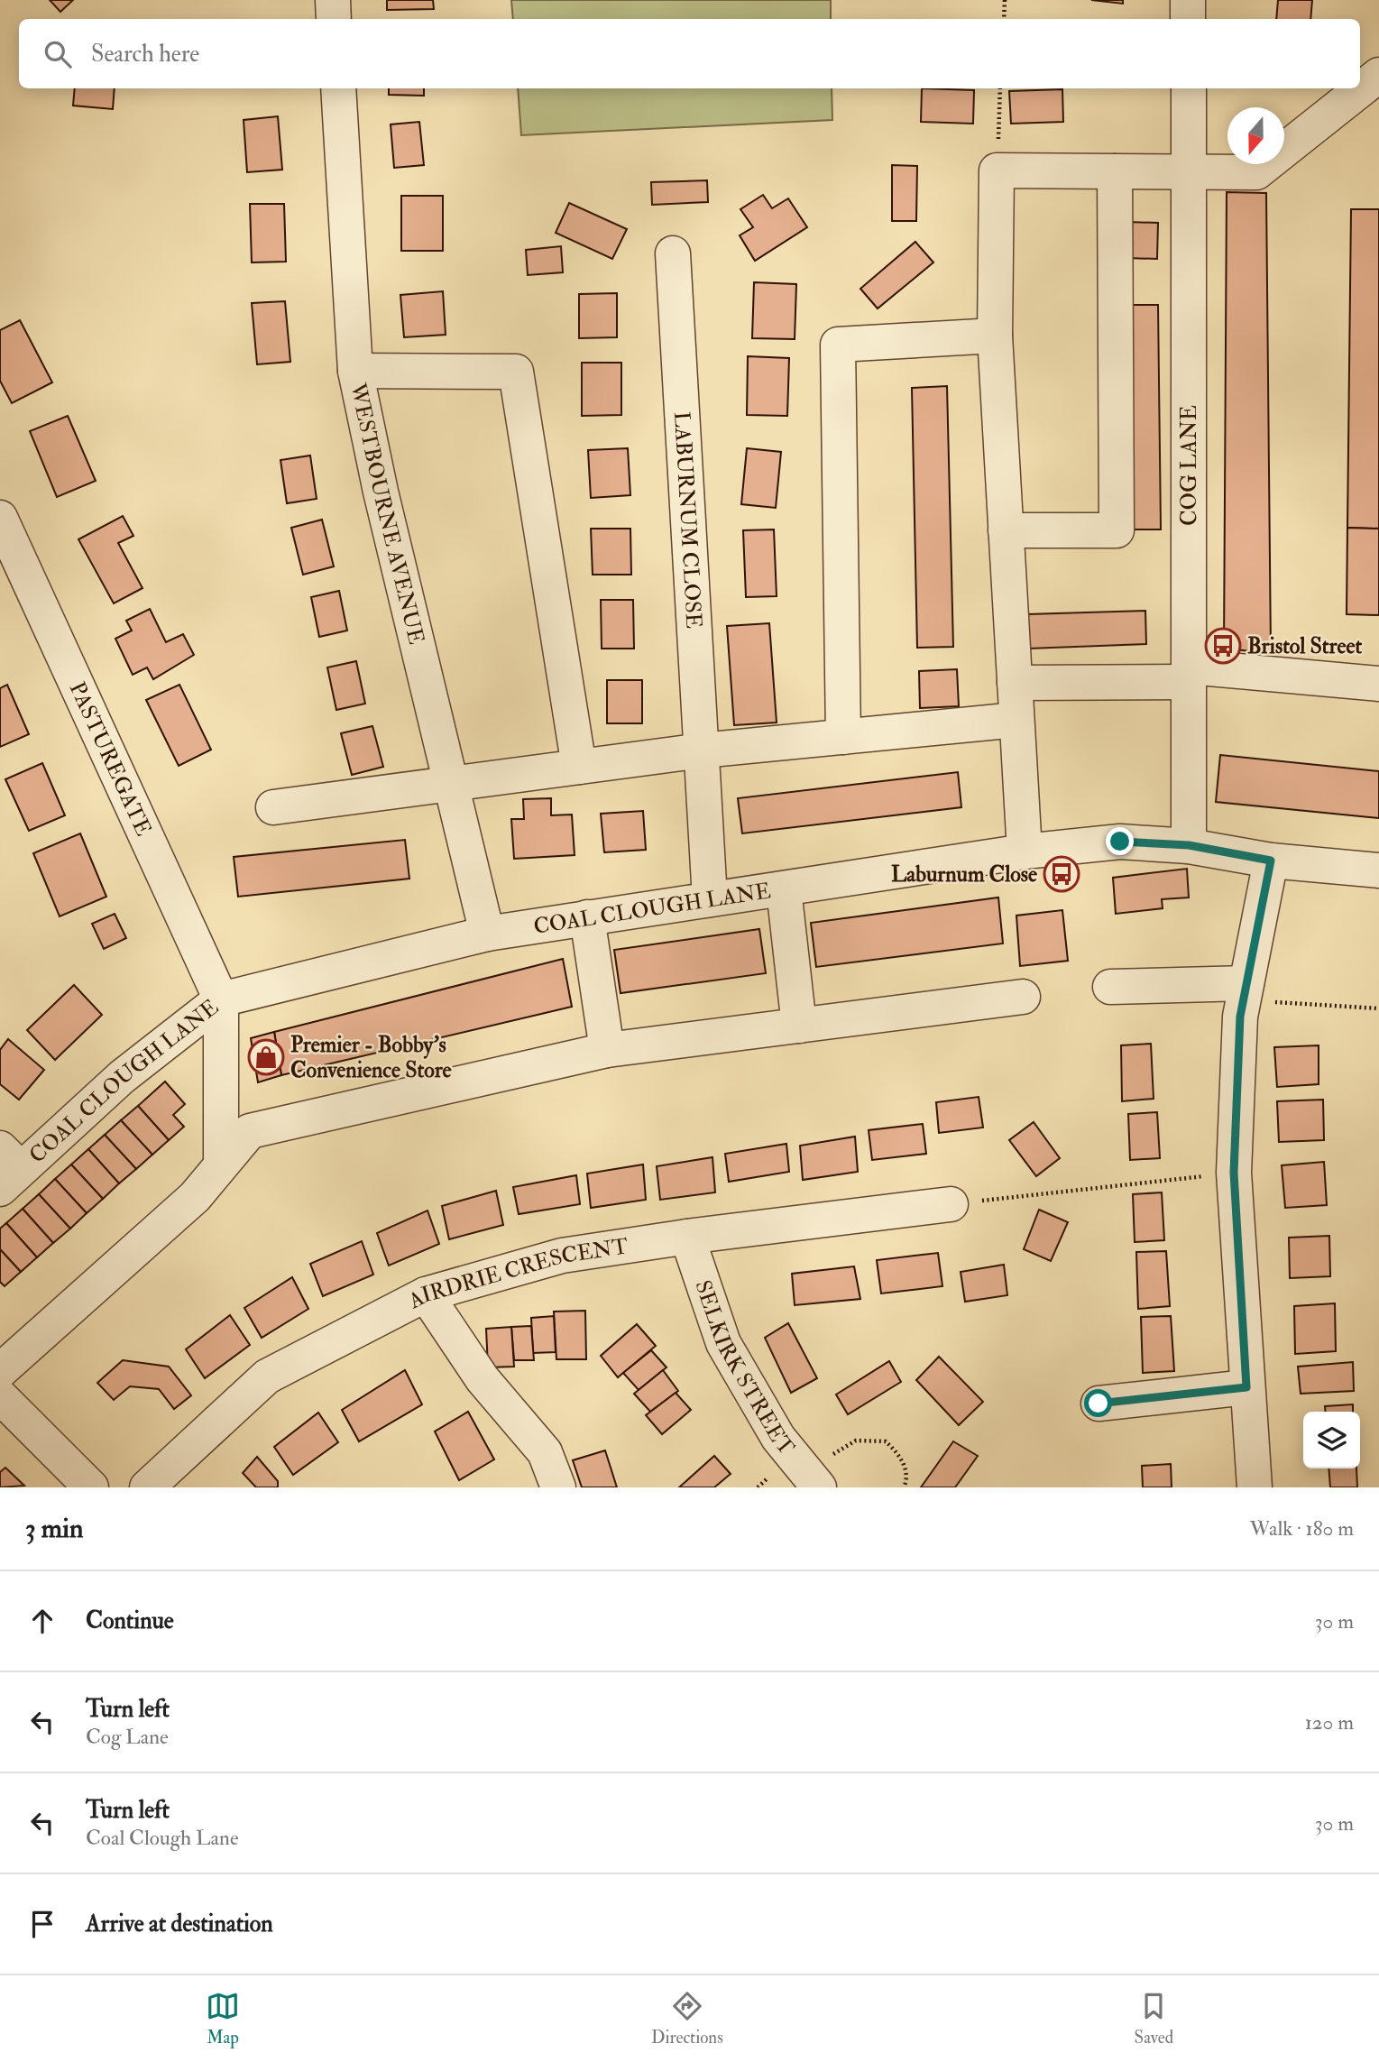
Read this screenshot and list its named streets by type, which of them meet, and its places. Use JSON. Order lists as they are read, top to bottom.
{
  "streets": {
    "street": [
      "COG LANE",
      "WESTBOURNE AVENUE",
      "LABURNUM CLOSE",
      "PASTUREGATE",
      "COAL CLOUGH LANE",
      "AIRDRIE CRESCENT",
      "SELKIRK STREET"
    ]
  },
  "crossings": [
    ["COG LANE", "COAL CLOUGH LANE"],
    ["WESTBOURNE AVENUE", "COAL CLOUGH LANE"],
    ["LABURNUM CLOSE", "COAL CLOUGH LANE"],
    ["PASTUREGATE", "COAL CLOUGH LANE"],
    ["AIRDRIE CRESCENT", "SELKIRK STREET"]
  ],
  "places": {
    "bus stop": ["Bristol Street", "Laburnum Close"],
    "shop": ["Premier - Bobby's Convenience Store"]
  },
  "north": "bottom",
  "page": {
    "search": "Search here",
    "heading": ["3 min", "Walk · 180 m"],
    "list": [
      ["Continue", "30 m"],
      ["Turn left", "Cog Lane", "120 m"],
      ["Turn left", "Coal Clough Lane", "30 m"],
      "Arrive at destination"
    ],
    "nav": ["Map", "Directions", "Saved"]
  }
}
